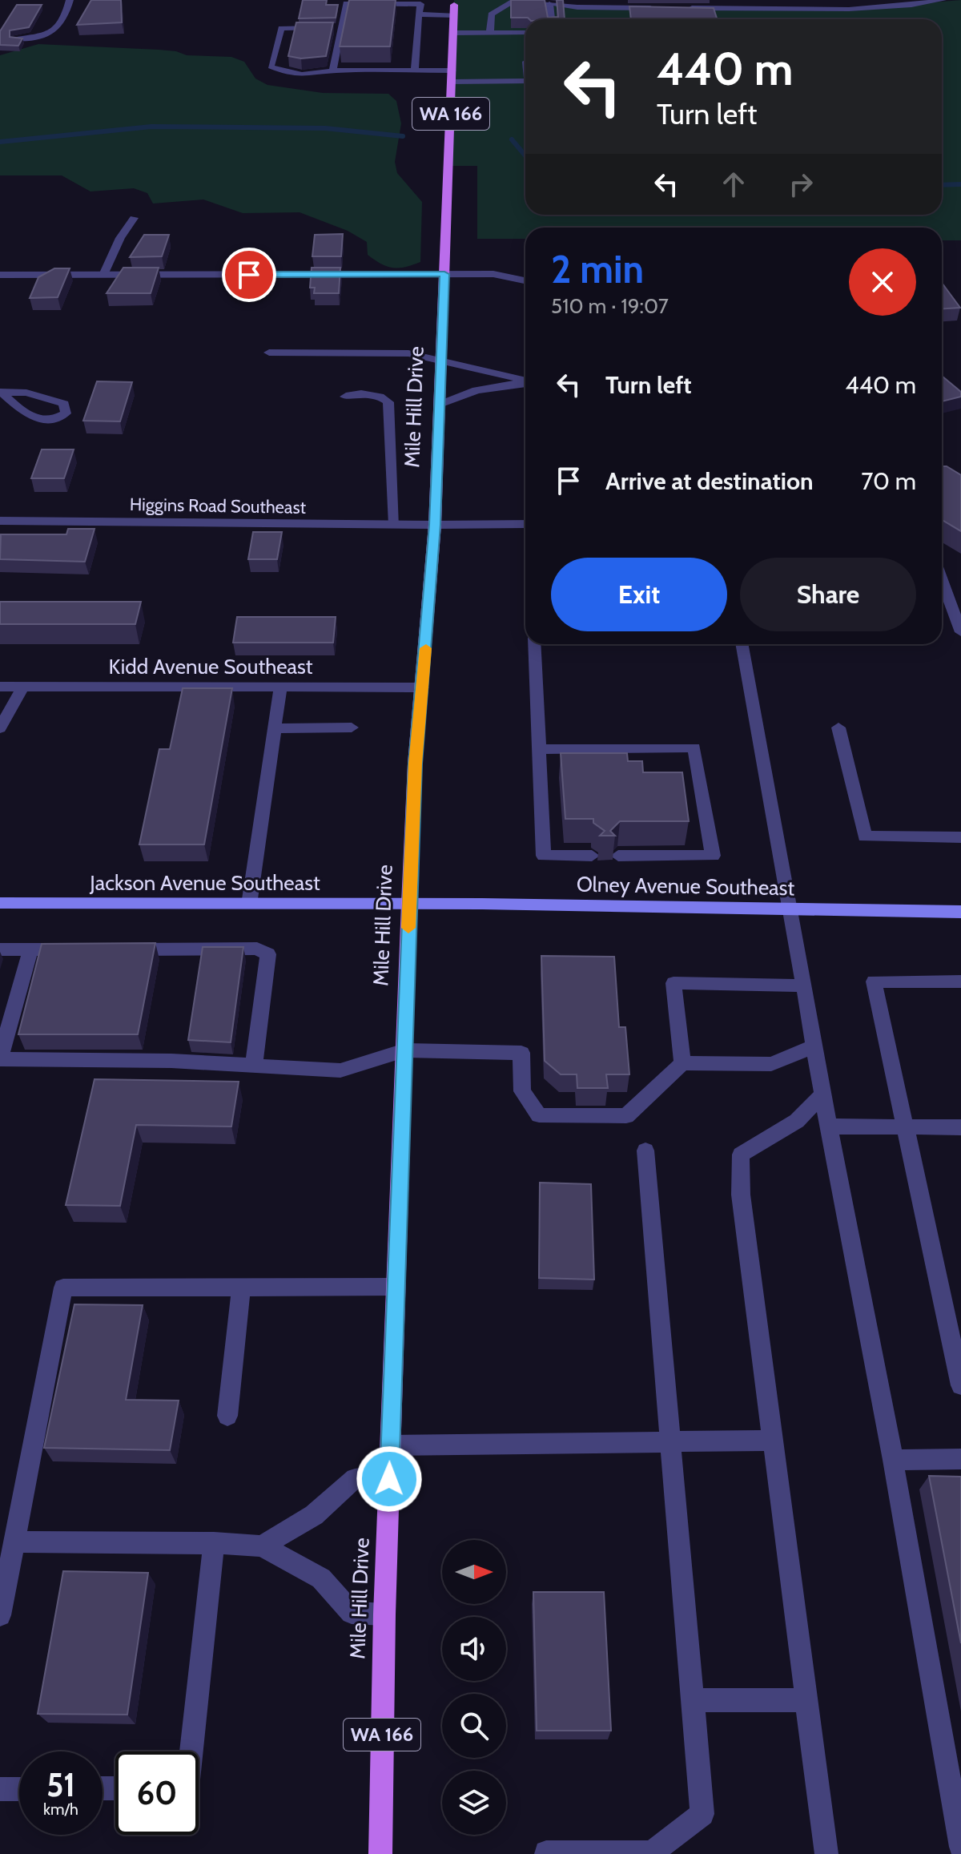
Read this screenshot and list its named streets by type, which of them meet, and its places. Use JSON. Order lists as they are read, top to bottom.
{
  "streets": {
    "main road": [
      "WA 166",
      "Mile Hill Drive",
      "Jackson Avenue Southeast",
      "Olney Avenue Southeast"
    ],
    "street": ["Higgins Road Southeast", "Kidd Avenue Southeast"]
  },
  "crossings": [
    ["Mile Hill Drive", "Higgins Road Southeast"],
    ["Mile Hill Drive", "Kidd Avenue Southeast"],
    ["Mile Hill Drive", "Jackson Avenue Southeast"],
    ["Mile Hill Drive", "Olney Avenue Southeast"],
    ["Jackson Avenue Southeast", "Olney Avenue Southeast"]
  ],
  "north": "right",
  "page": {
    "turn": ["440 m", "Turn left"],
    "heading": ["2 min", "510 m · 19:07"],
    "list": [
      {
        "name": "Turn left",
        "value": "440 m"
      },
      {
        "name": "Arrive at destination",
        "value": "70 m"
      }
    ],
    "buttons": ["Exit", "Share"],
    "speed": "51 km/h",
    "limit": "60"
  }
}
